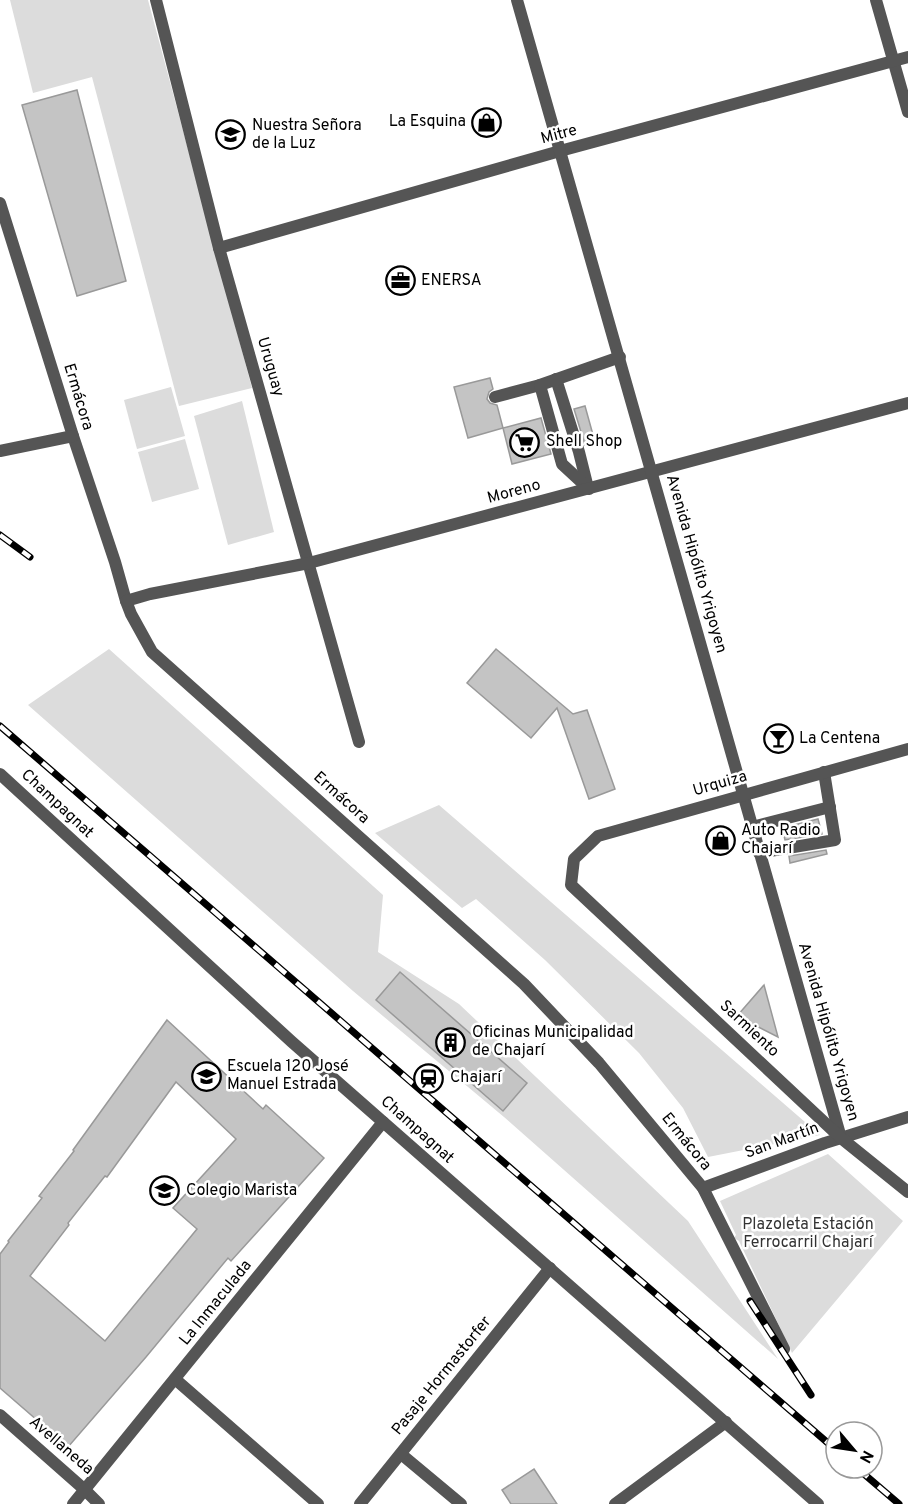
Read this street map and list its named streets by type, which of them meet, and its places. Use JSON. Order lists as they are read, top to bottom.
{
  "streets": {
    "street": [
      "Mitre",
      "Uruguay",
      "Ermácora",
      "Moreno",
      "Avenida Hipólito Yrigoyen",
      "Urquiza",
      "Champagnat",
      "Sarmiento",
      "San Martín",
      "La Inmaculada",
      "Pasaje Hormastorfer",
      "Avellaneda"
    ]
  },
  "crossings": [
    ["Mitre", "Uruguay"],
    ["Mitre", "Avenida Hipólito Yrigoyen"],
    ["Uruguay", "Moreno"],
    ["Ermácora", "Moreno"],
    ["Ermácora", "San Martín"],
    ["Moreno", "Avenida Hipólito Yrigoyen"],
    ["Avenida Hipólito Yrigoyen", "Urquiza"],
    ["Avenida Hipólito Yrigoyen", "Sarmiento"],
    ["Avenida Hipólito Yrigoyen", "San Martín"],
    ["Urquiza", "Sarmiento"],
    ["Champagnat", "La Inmaculada"],
    ["Champagnat", "Pasaje Hormastorfer"],
    ["Sarmiento", "San Martín"],
    ["La Inmaculada", "Avellaneda"]
  ],
  "parks": ["Plazoleta Estación Ferrocarril Chajarí"],
  "places": {
    "shop": ["La Esquina", "Auto Radio Chajarí"],
    "school or university": ["Nuestra Señora de la Luz", "Escuela 120 José Manuel Estrada", "Colegio Marista"],
    "office": ["ENERSA"],
    "supermarket": ["Shell Shop"],
    "bar": ["La Centena"],
    "building": ["Oficinas Municipalidad de Chajarí"],
    "station": ["Chajarí"]
  },
  "north": "bottom right"
}
